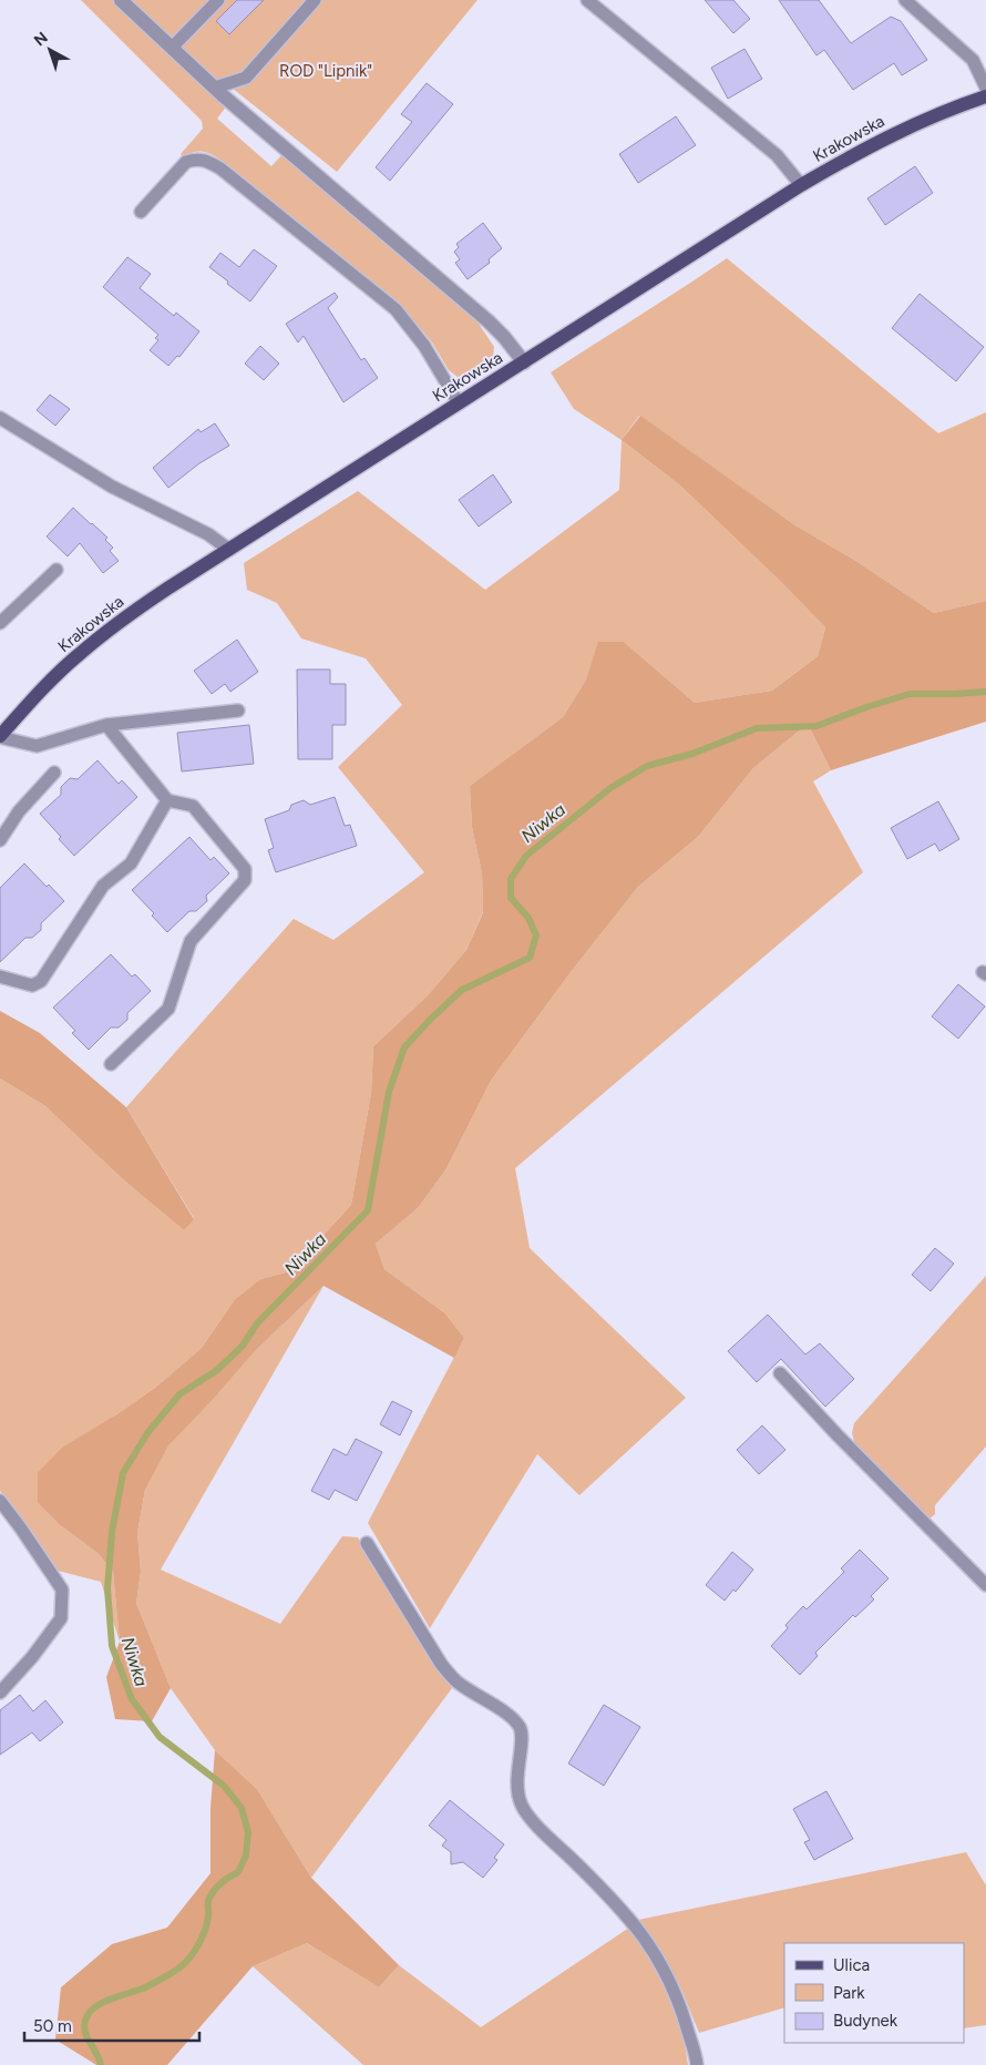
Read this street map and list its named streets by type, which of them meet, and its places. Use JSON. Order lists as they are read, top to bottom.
{
  "streets": {
    "main road": ["Krakowska"]
  },
  "water": ["Niwka"],
  "parks": ["ROD \"Lipnik\""],
  "legend": ["Ulica", "Park", "Budynek"],
  "scale_bar": "50 m",
  "north": "top left"
}
